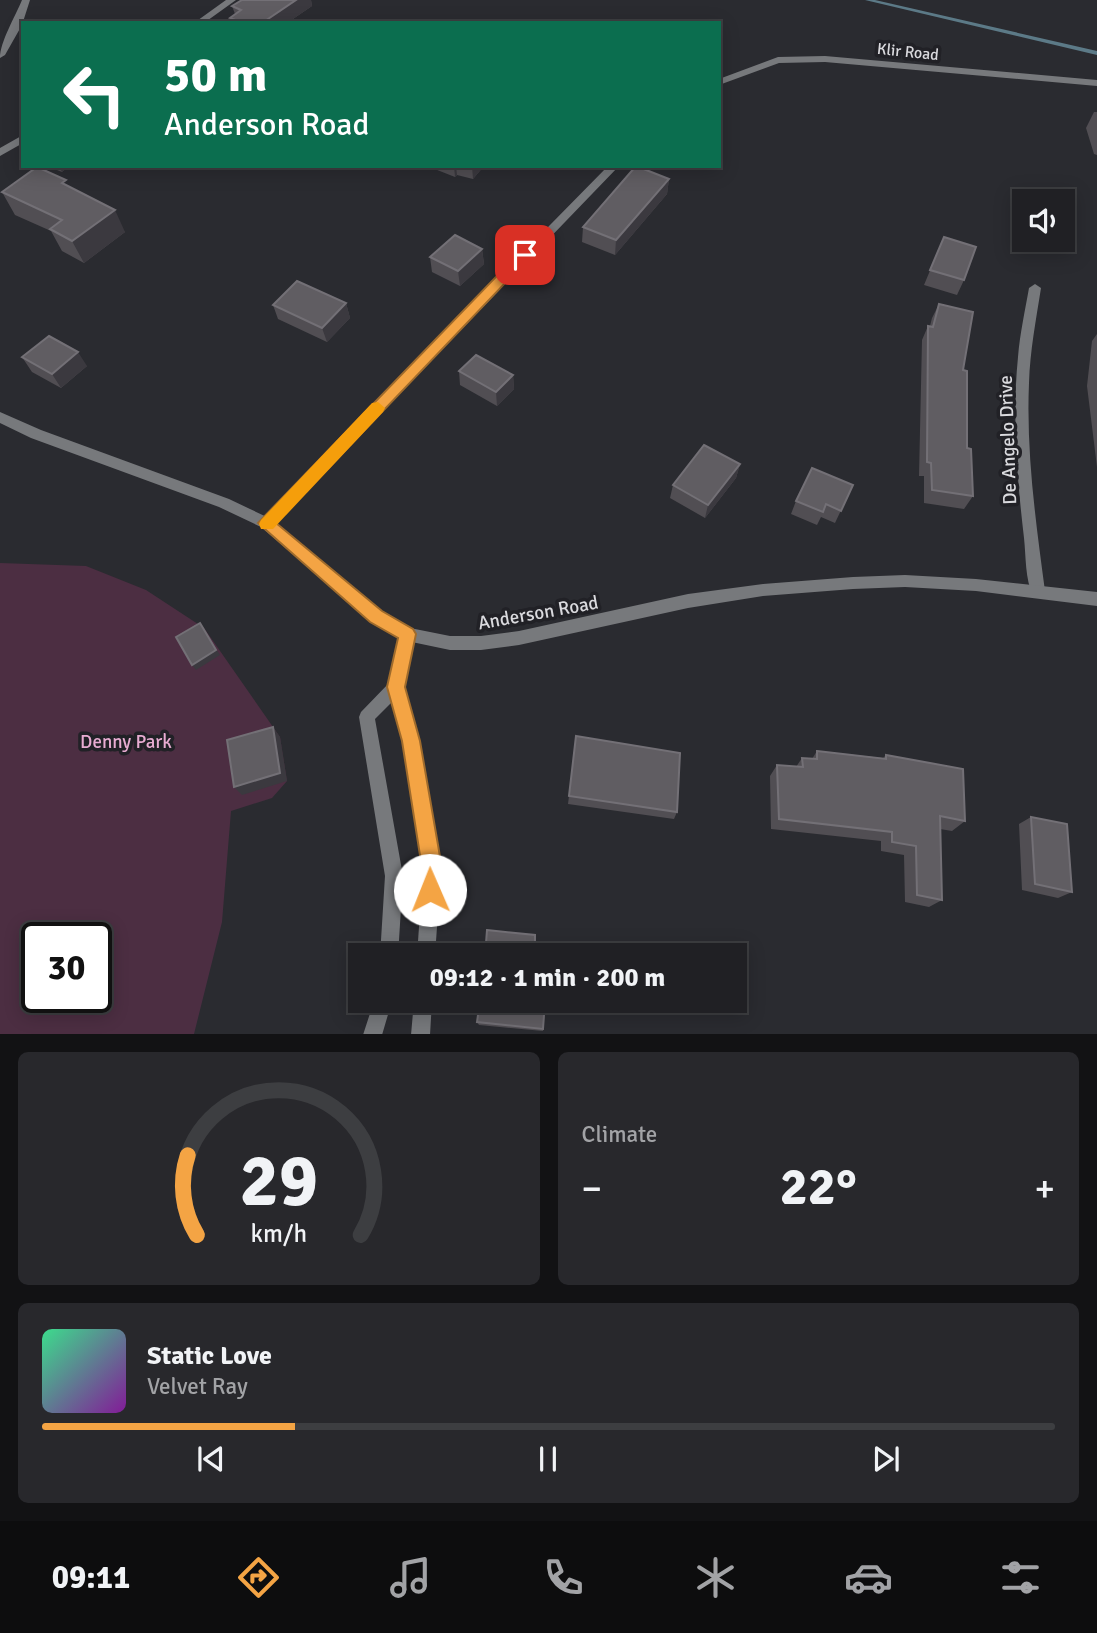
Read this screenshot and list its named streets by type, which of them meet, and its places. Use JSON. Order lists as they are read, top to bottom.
{
  "streets": {
    "street": ["Klir Road", "De Angelo Drive", "Anderson Road"]
  },
  "crossings": [
    ["De Angelo Drive", "Anderson Road"]
  ],
  "parks": ["Denny Park"],
  "page": {
    "turn": ["50 m", "Anderson Road"],
    "limit": "30",
    "trip": "09:12 · 1 min · 200 m",
    "tile": "Climate",
    "heat": ["−", "22°", "+"],
    "song": ["Static Love", "Velvet Ray"],
    "tabs": "09:11",
    "gauge": ["29", "km/h"]
  }
}
